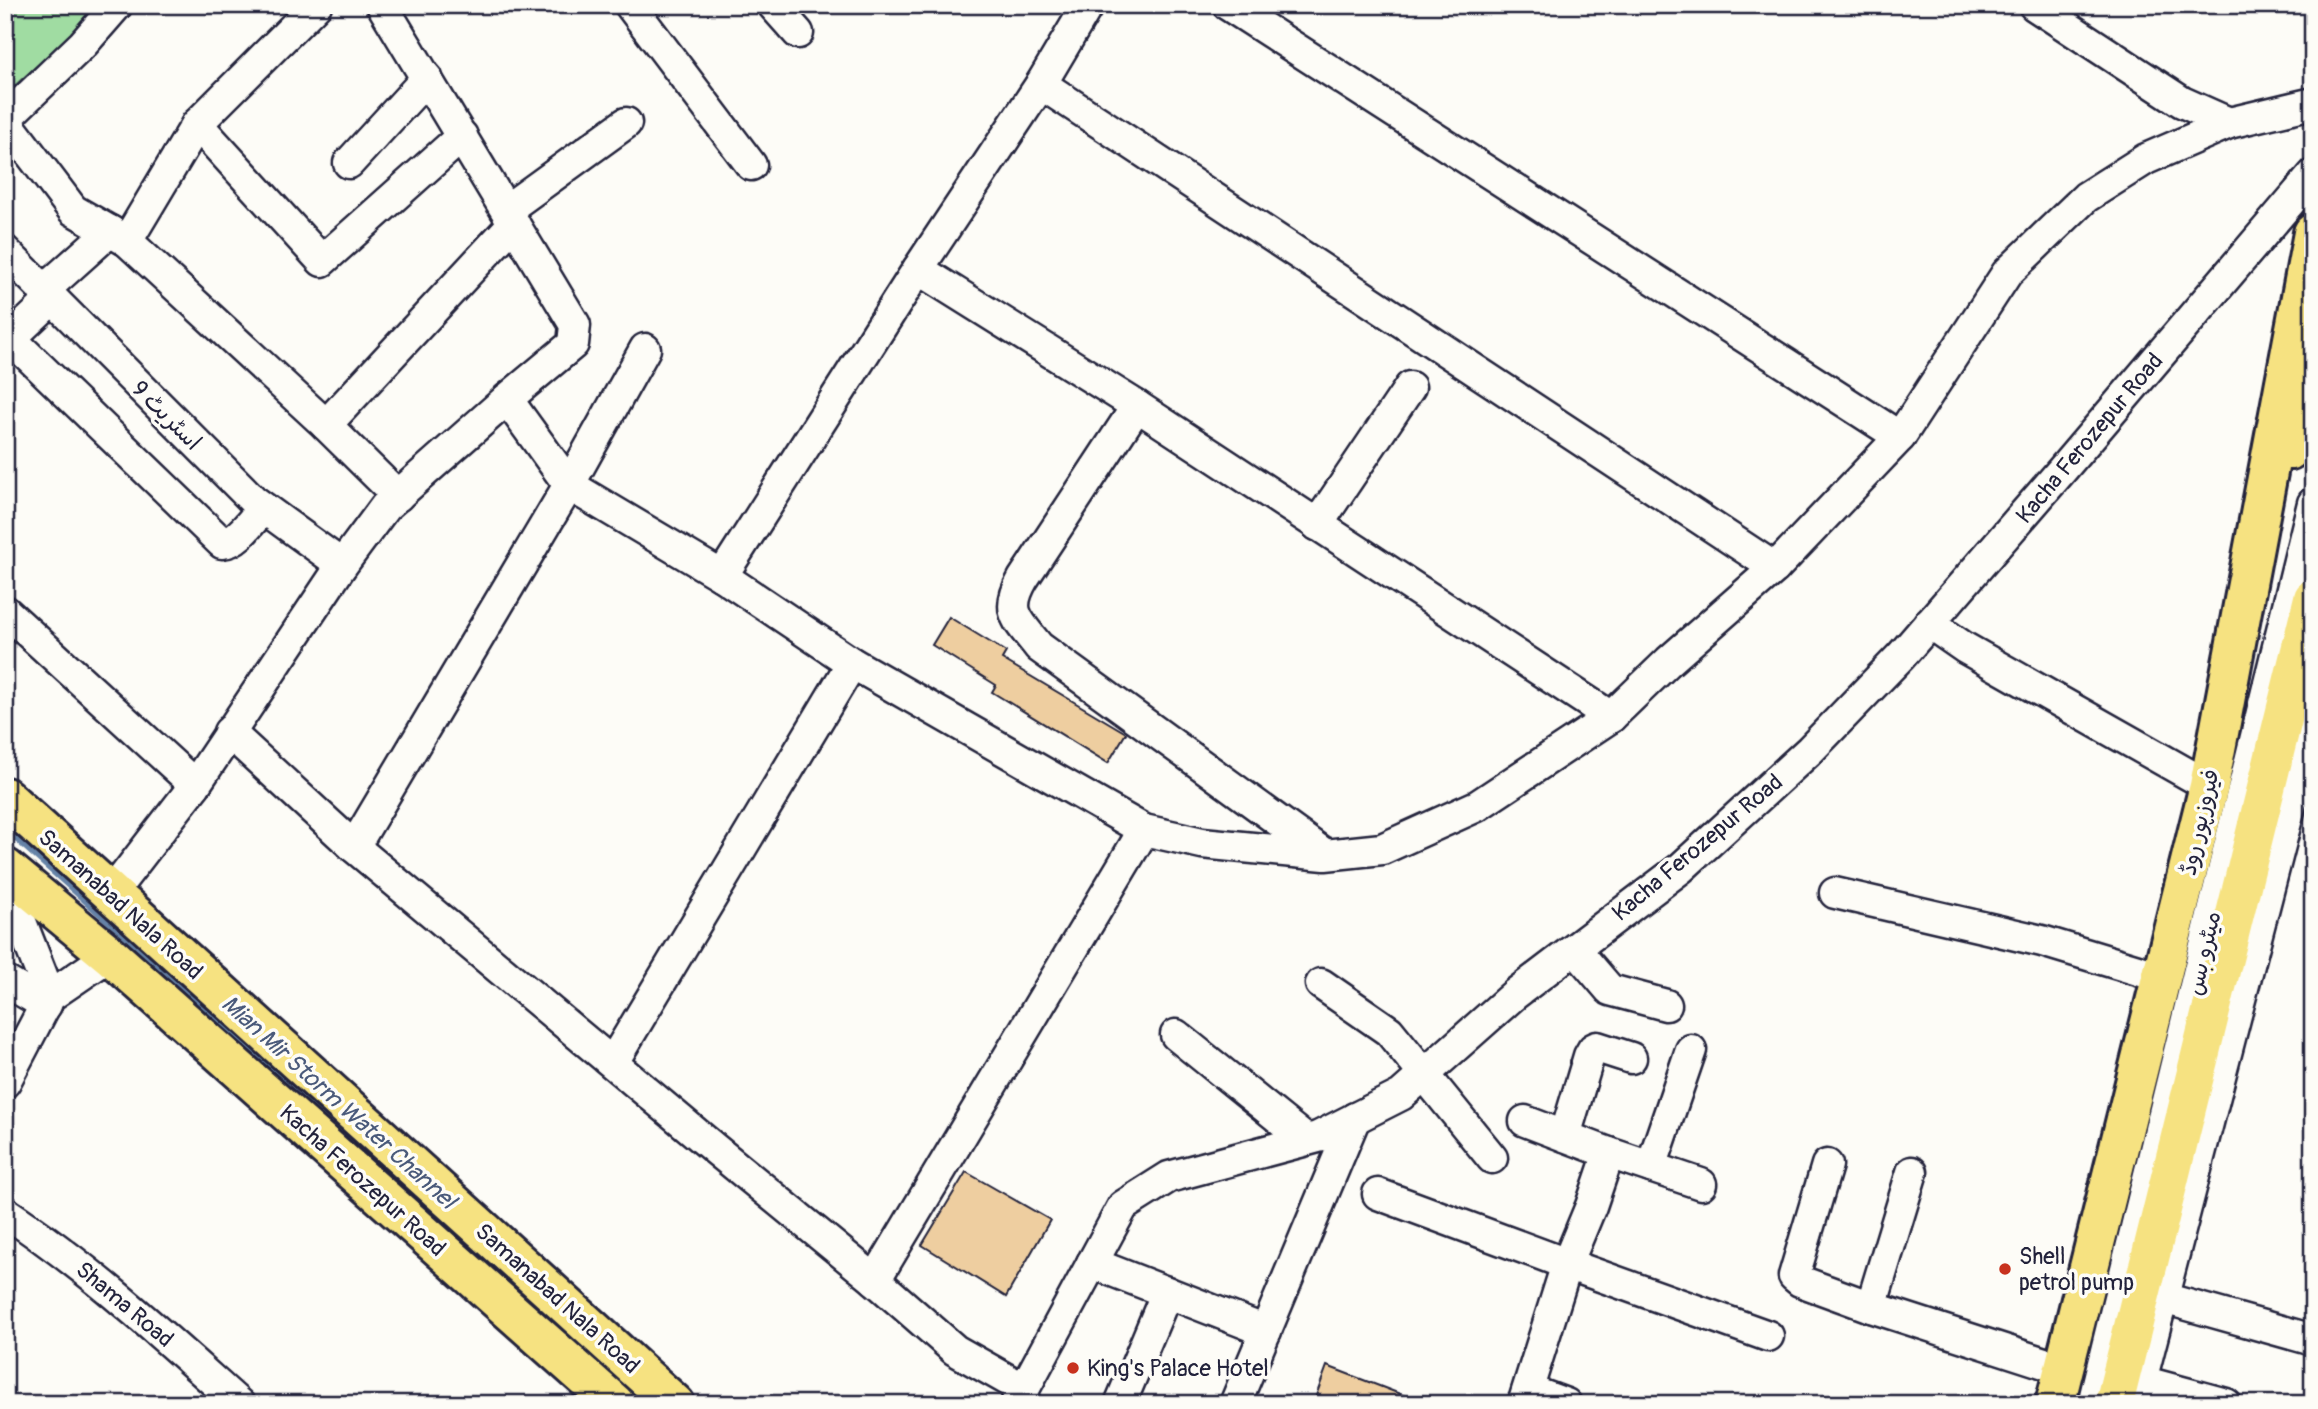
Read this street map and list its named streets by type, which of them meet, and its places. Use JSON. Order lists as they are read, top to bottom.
{
  "streets": {
    "main road": ["Kacha Ferozepur Road", "فیروزپور روڈ", "Samanabad Nala Road"],
    "street": ["اسٹریٹ 9", "میٹرو بس", "Shama Road"]
  },
  "water": ["Mian Mir Storm Water Channel"],
  "places": ["Shell petrol pump", "King's Palace Hotel"]
}
